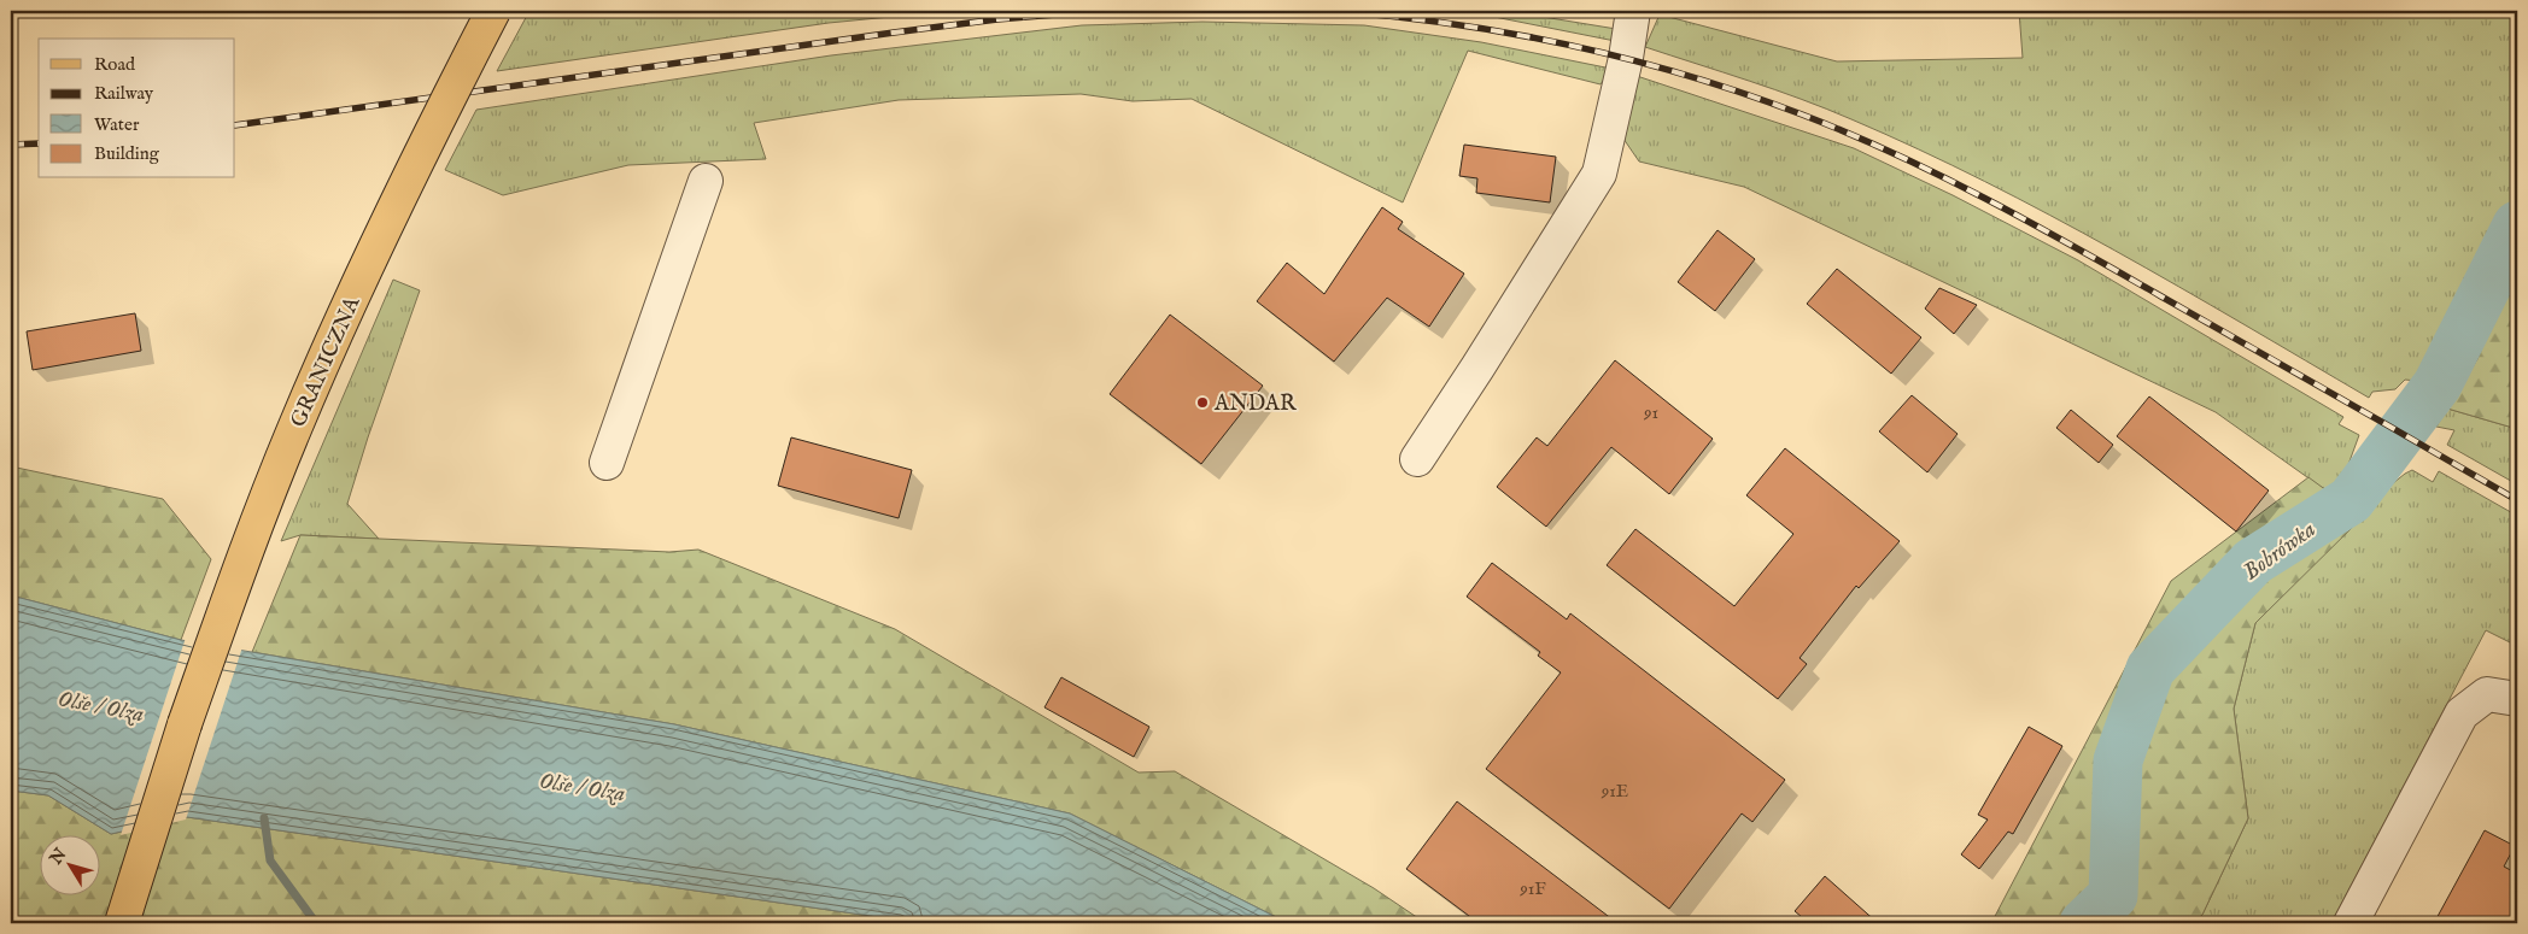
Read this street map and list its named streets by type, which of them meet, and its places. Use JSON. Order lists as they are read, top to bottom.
{
  "streets": {
    "main road": ["GRANICZNA"]
  },
  "water": ["Bobrówka", "Olše / Olza"],
  "places": ["ANDAR"],
  "house_numbers": ["91", "91E", "91F"],
  "legend": [
    "Road",
    "Railway",
    "Water",
    "Building"
  ],
  "north": "top left"
}
